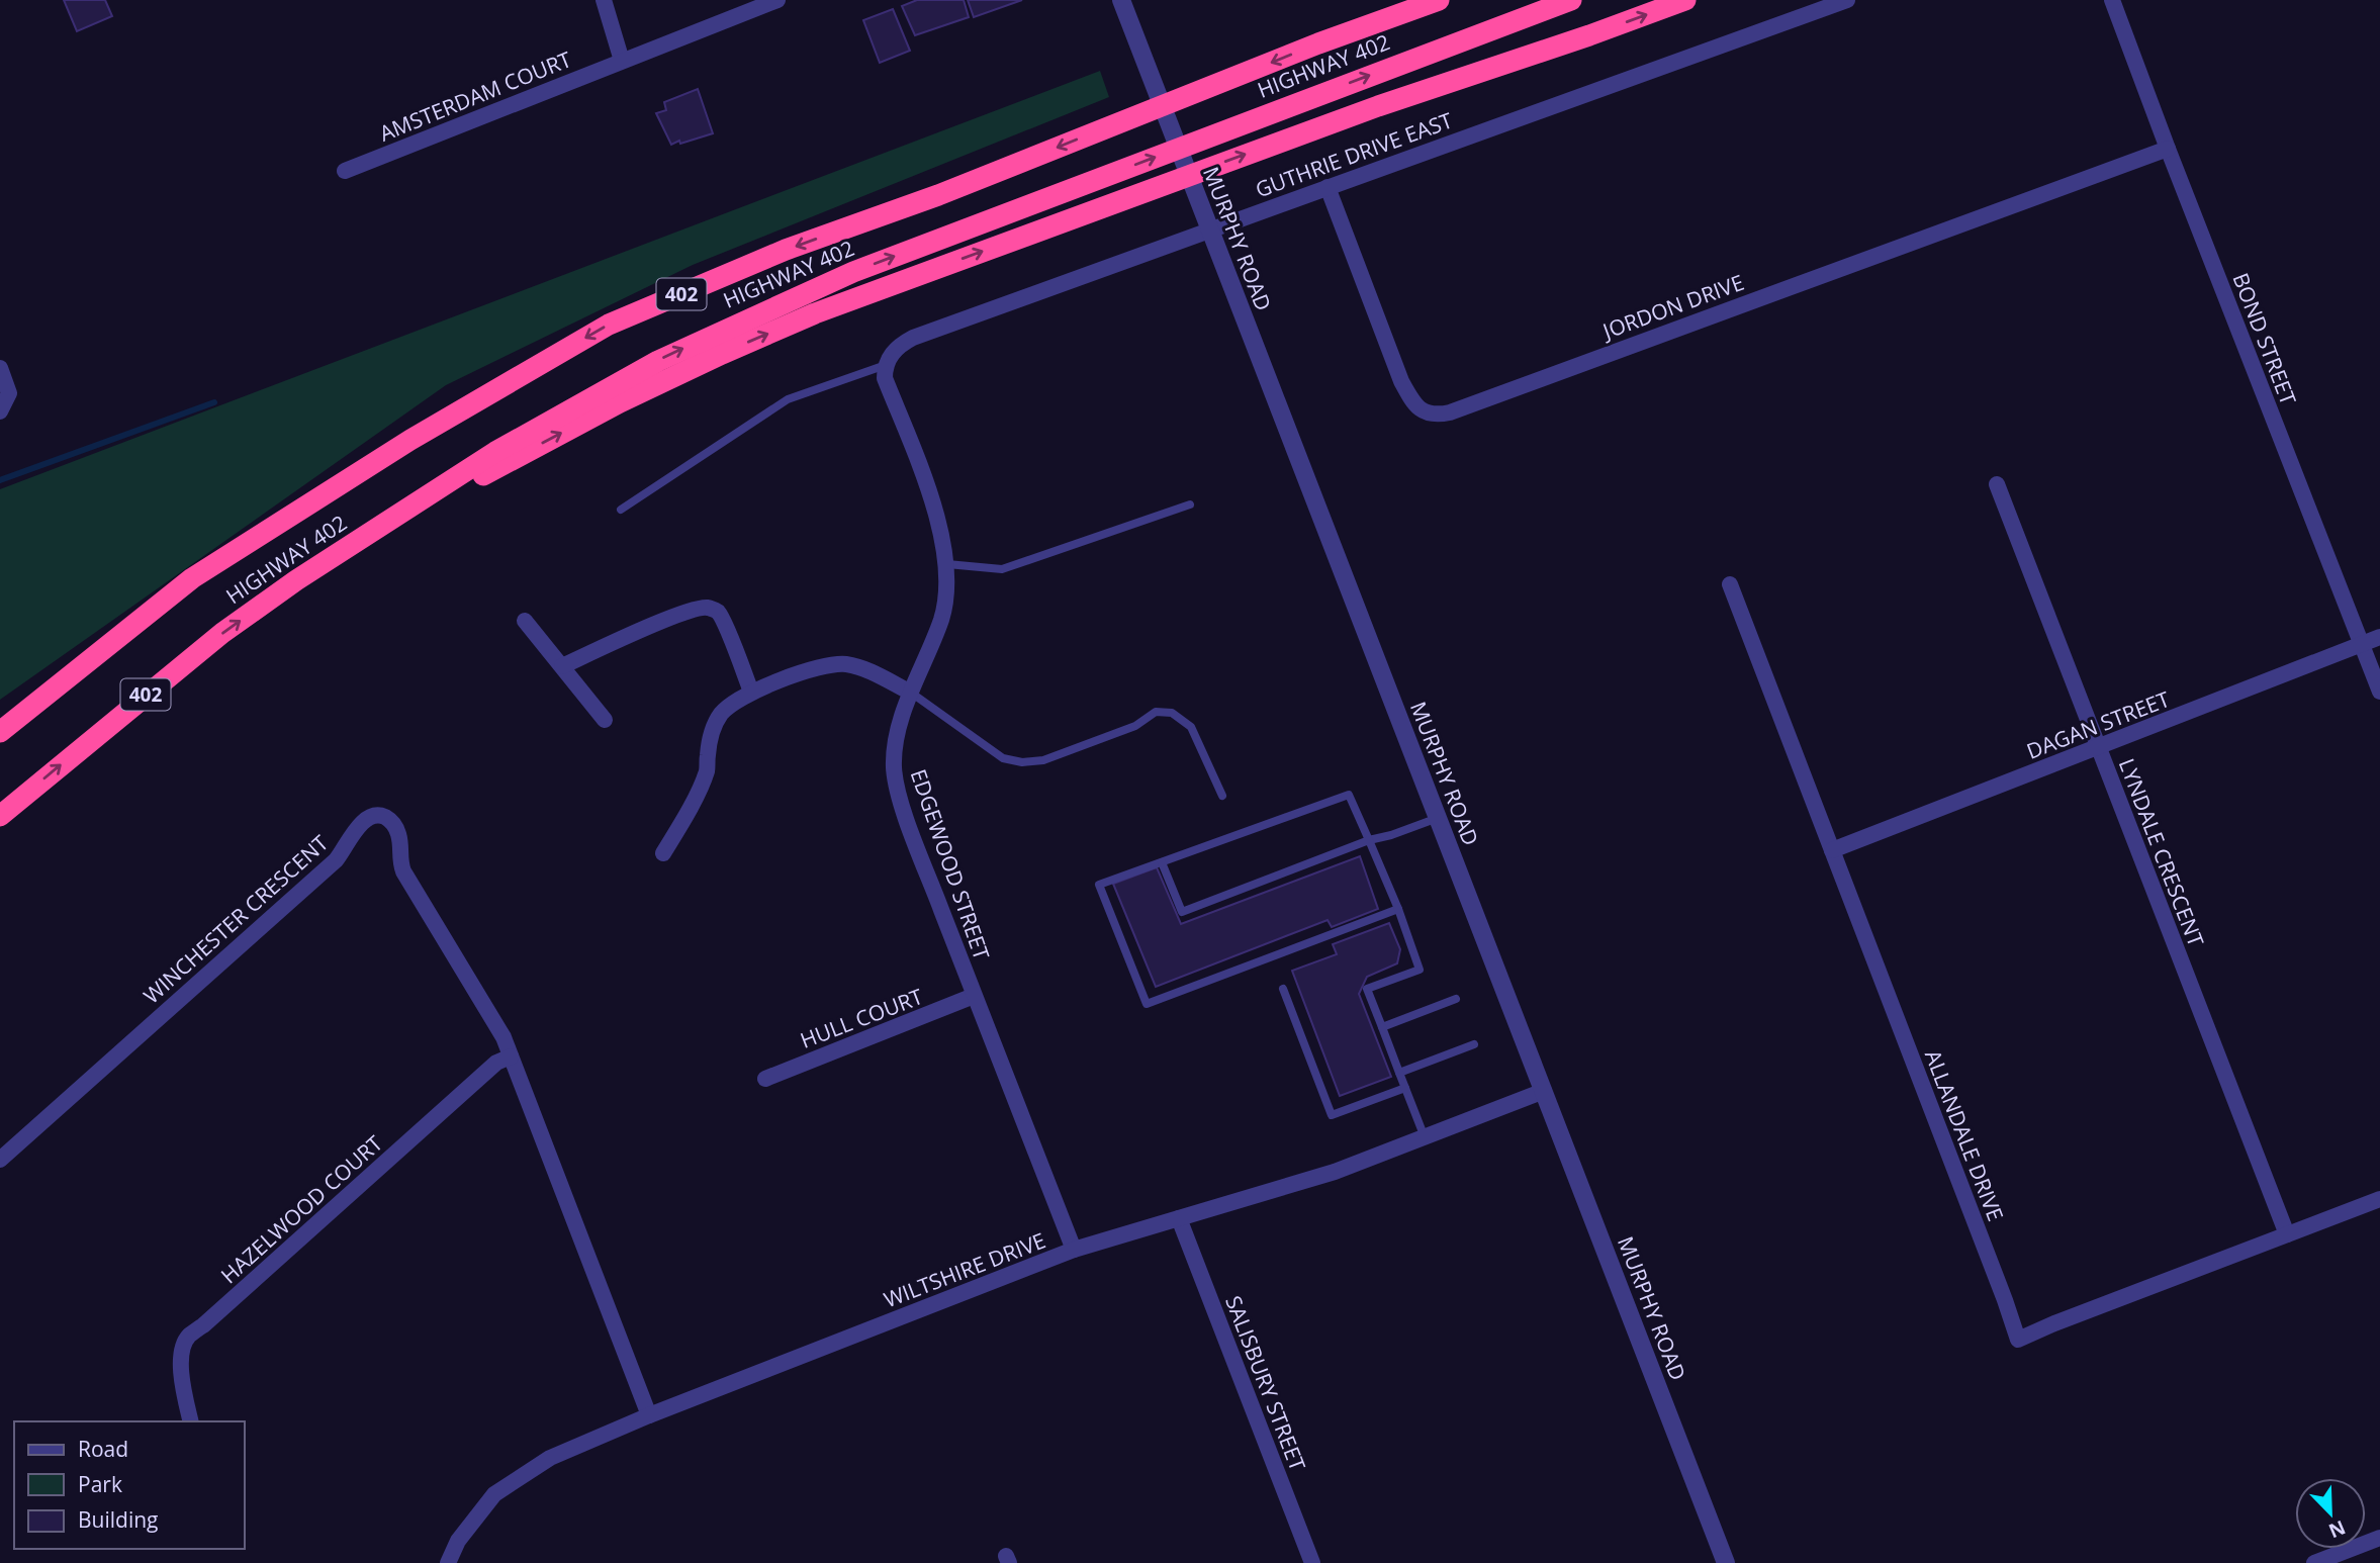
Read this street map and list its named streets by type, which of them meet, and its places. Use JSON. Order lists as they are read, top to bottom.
{
  "streets": {
    "highway": ["HIGHWAY 402", "402"],
    "street": [
      "AMSTERDAM COURT",
      "GUTHRIE DRIVE EAST",
      "MURPHY ROAD",
      "JORDON DRIVE",
      "BOND STREET",
      "DAGAN STREET",
      "LYNDALE CRESCENT",
      "EDGEWOOD STREET",
      "WINCHESTER CRESCENT",
      "HULL COURT",
      "ALLANDALE DRIVE",
      "HAZELWOOD COURT",
      "WILTSHIRE DRIVE",
      "SALISBURY STREET"
    ]
  },
  "crossings": [
    ["GUTHRIE DRIVE EAST", "JORDON DRIVE"],
    ["GUTHRIE DRIVE EAST", "EDGEWOOD STREET"],
    ["MURPHY ROAD", "WILTSHIRE DRIVE"],
    ["JORDON DRIVE", "BOND STREET"],
    ["BOND STREET", "DAGAN STREET"],
    ["DAGAN STREET", "LYNDALE CRESCENT"],
    ["DAGAN STREET", "ALLANDALE DRIVE"],
    ["LYNDALE CRESCENT", "ALLANDALE DRIVE"],
    ["EDGEWOOD STREET", "HULL COURT"],
    ["EDGEWOOD STREET", "WILTSHIRE DRIVE"],
    ["WINCHESTER CRESCENT", "HAZELWOOD COURT"],
    ["WINCHESTER CRESCENT", "WILTSHIRE DRIVE"],
    ["WILTSHIRE DRIVE", "SALISBURY STREET"]
  ],
  "legend": ["Road", "Park", "Building"],
  "north": "bottom right"
}
